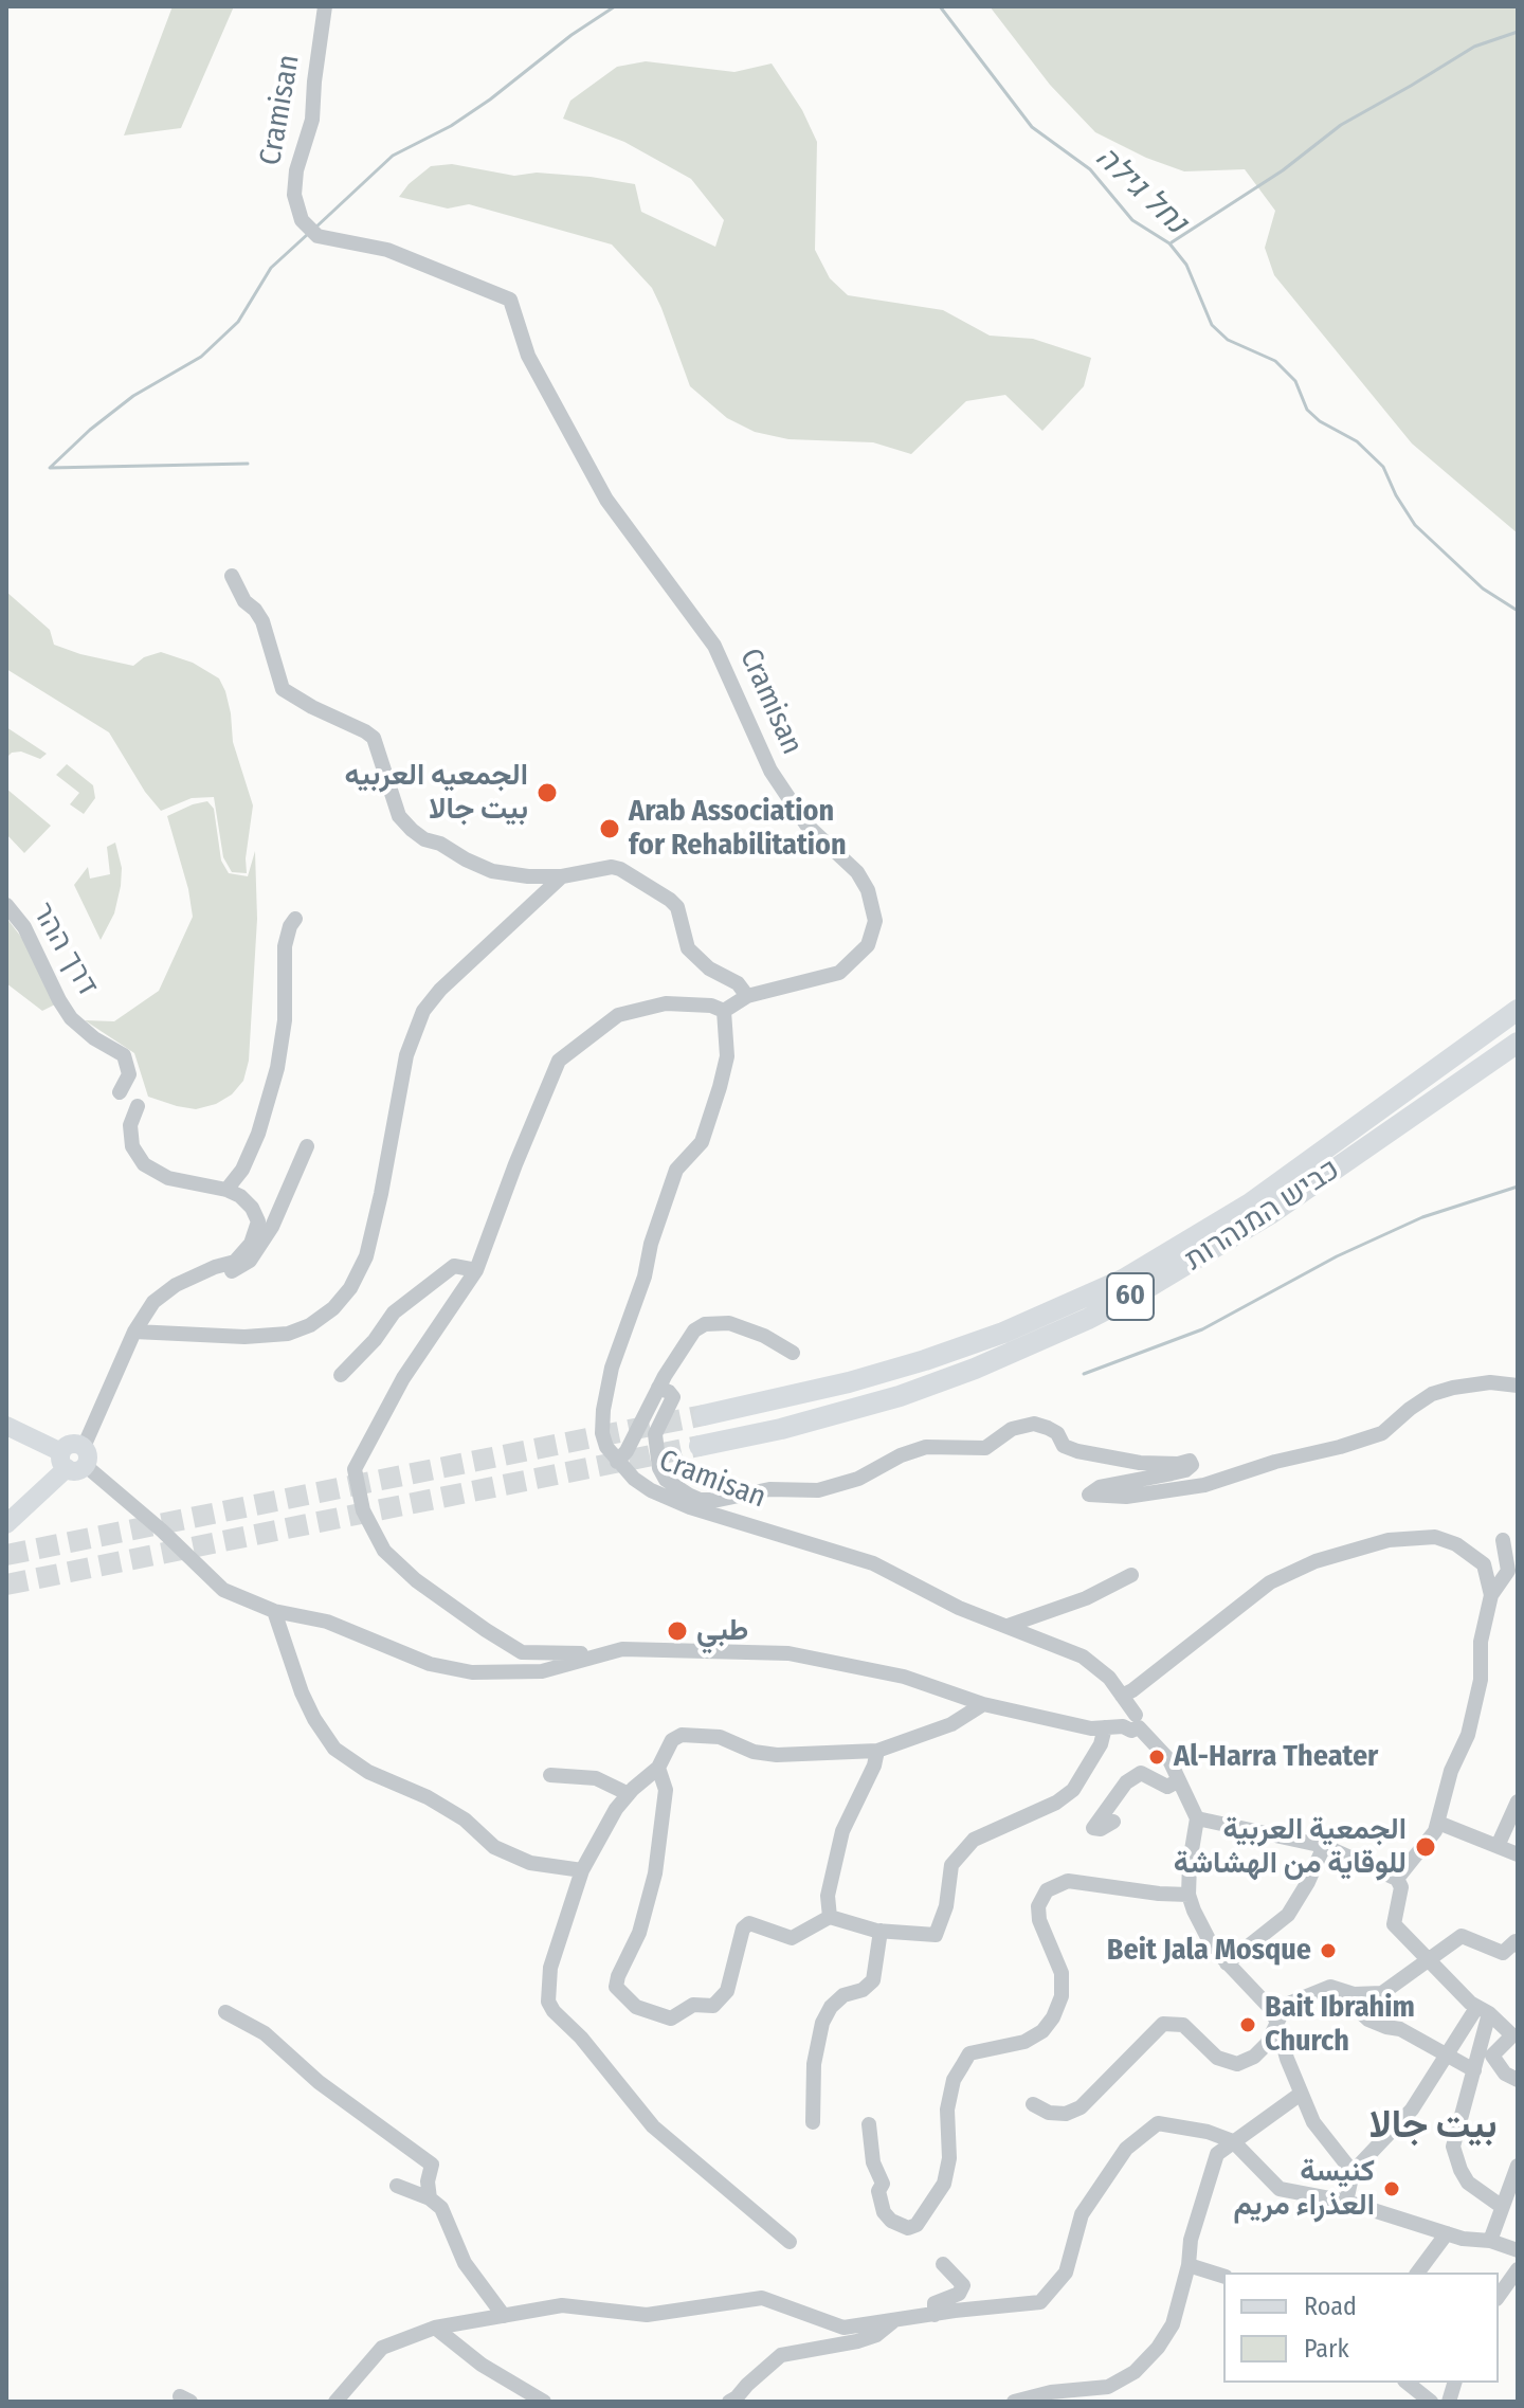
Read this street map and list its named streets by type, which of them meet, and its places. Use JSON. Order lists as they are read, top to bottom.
{
  "streets": {
    "highway": ["כביש המנהרות", "60"],
    "street": ["Cramisan", "דרך ההר"]
  },
  "districts": ["بيت جالا"],
  "water": ["נחל גילה"],
  "places": [
    "الجمعيه العربيه بيت جالا",
    "Arab Association for Rehabilitation",
    "طبي",
    "Al-Harra Theater",
    "الجمعية العربية للوقاية من الهشاشة",
    "Beit Jala Mosque",
    "Bait Ibrahim Church",
    "كنيسة العذراء مريم"
  ],
  "legend": ["Road", "Park"]
}
